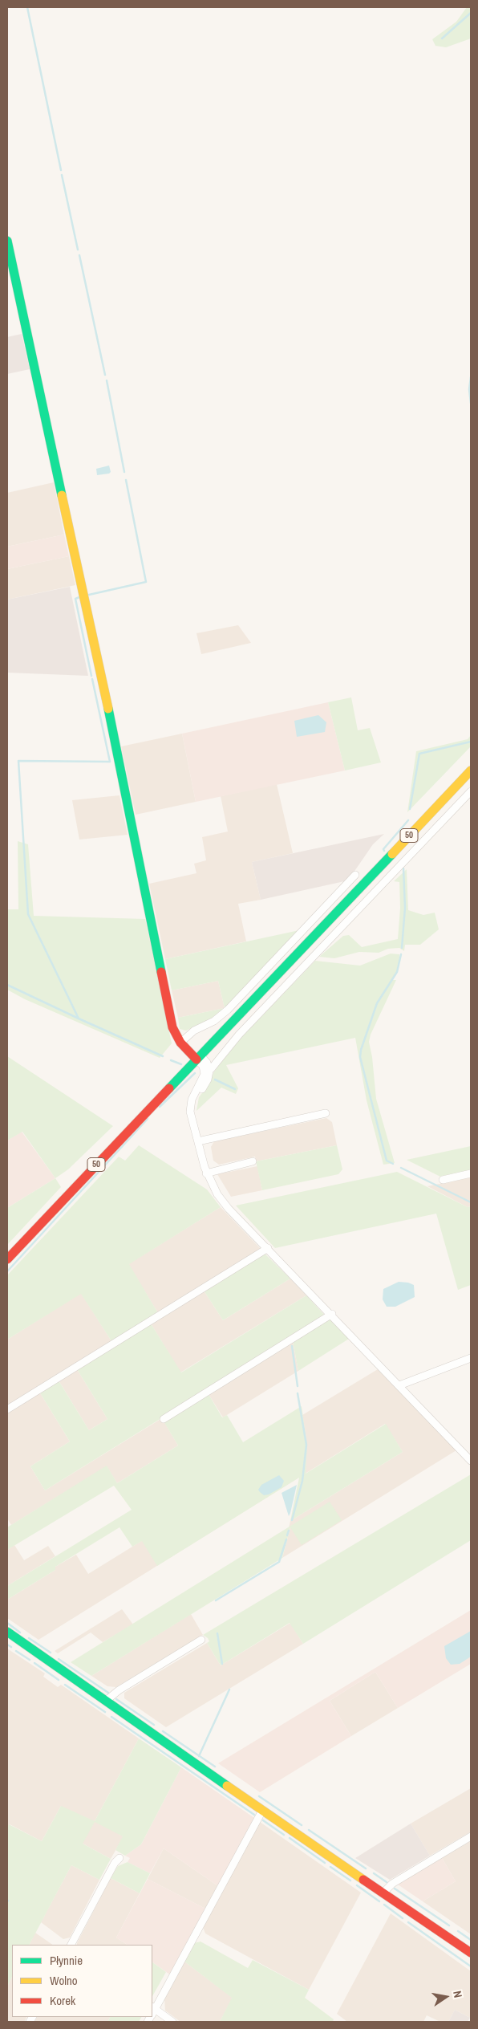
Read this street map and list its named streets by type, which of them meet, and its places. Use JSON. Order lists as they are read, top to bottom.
{
  "streets": {
    "street": ["50"]
  },
  "legend": ["Płynnie", "Wolno", "Korek"],
  "north": "right"
}
